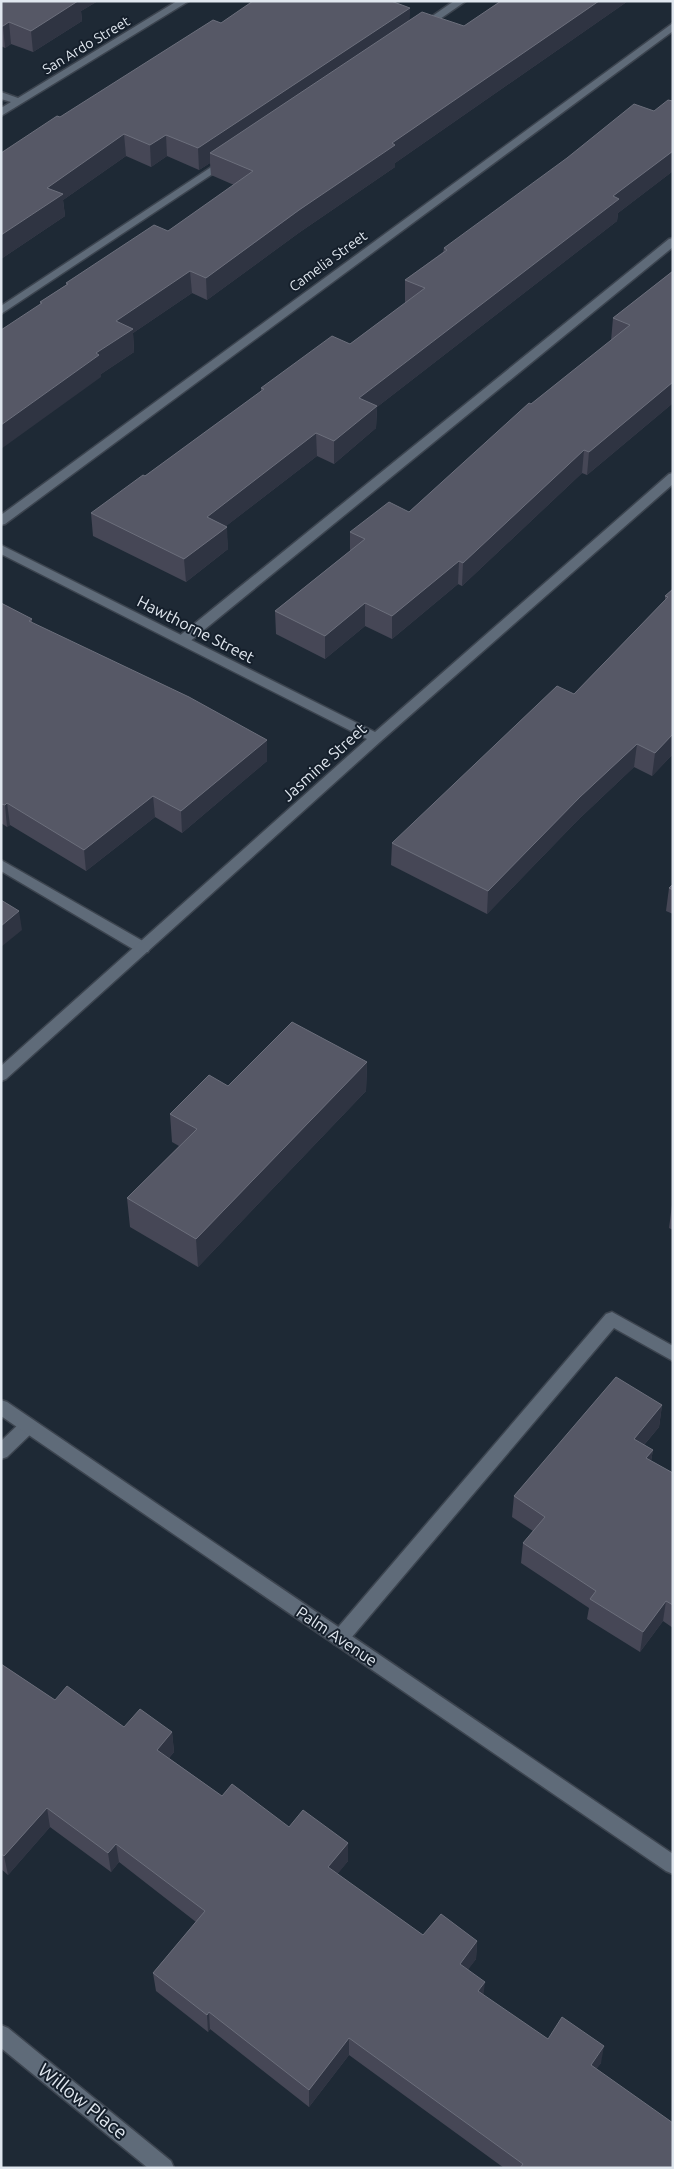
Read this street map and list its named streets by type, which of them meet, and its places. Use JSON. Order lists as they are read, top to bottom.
{
  "streets": {
    "street": [
      "San Ardo Street",
      "Camelia Street",
      "Hawthorne Street",
      "Jasmine Street",
      "Palm Avenue",
      "Willow Place"
    ]
  },
  "crossings": [
    ["Hawthorne Street", "Jasmine Street"]
  ]
}
